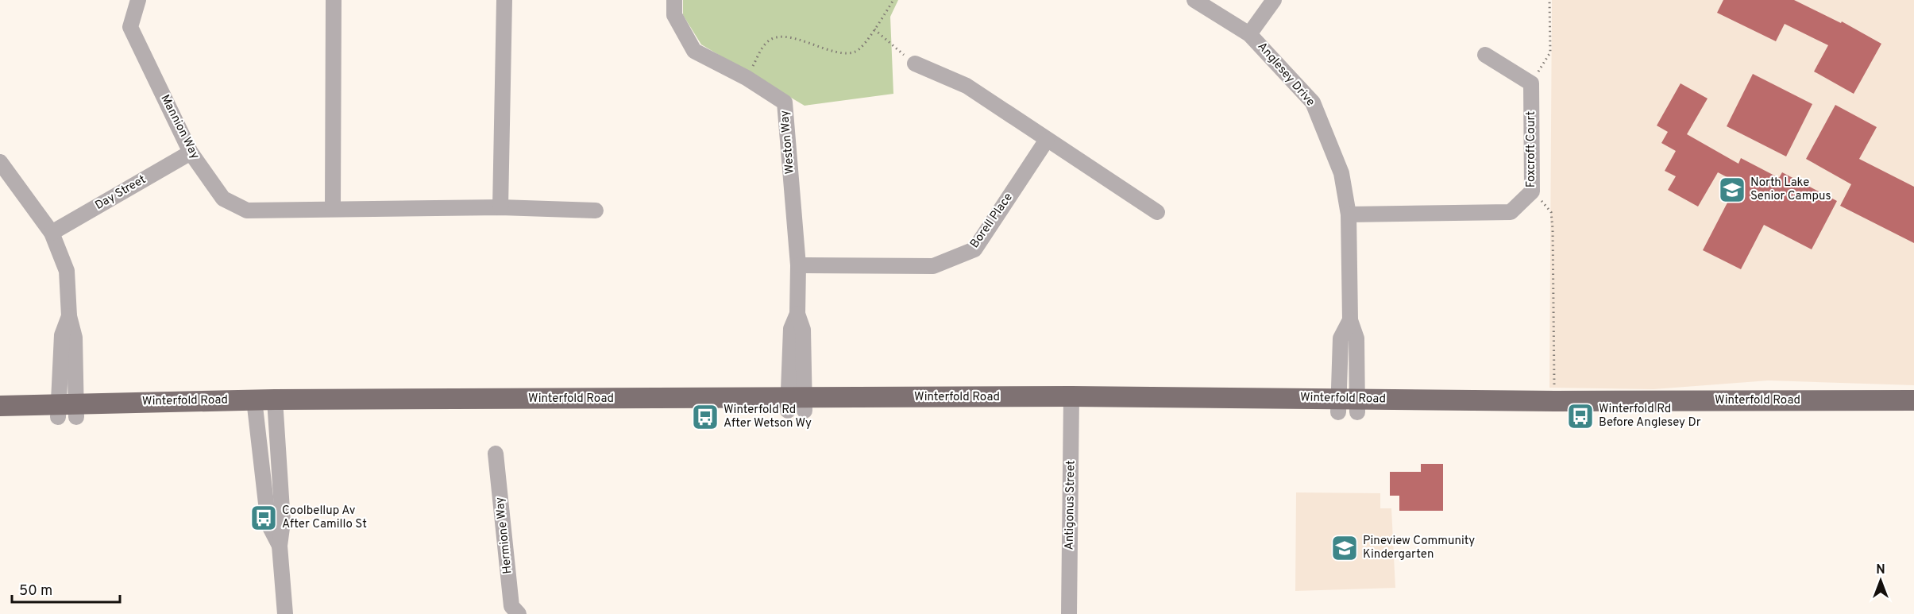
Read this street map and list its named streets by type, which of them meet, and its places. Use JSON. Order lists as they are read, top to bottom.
{
  "streets": {
    "main road": ["Winterfold Road"],
    "street": [
      "Anglesey Drive",
      "Mannion Way",
      "Weston Way",
      "Foxcroft Court",
      "Day Street",
      "Borell Place",
      "Antigonus Street",
      "Hermione Way"
    ]
  },
  "crossings": [
    ["Anglesey Drive", "Foxcroft Court"],
    ["Anglesey Drive", "Winterfold Road"],
    ["Mannion Way", "Day Street"],
    ["Weston Way", "Borell Place"],
    ["Weston Way", "Winterfold Road"],
    ["Winterfold Road", "Antigonus Street"]
  ],
  "places": {
    "school or university": ["North Lake Senior Campus", "Pineview Community Kindergarten"],
    "bus stop": ["Winterfold Rd Before Anglesey Dr", "Winterfold Rd After Wetson Wy", "Coolbellup Av After Camillo St"]
  },
  "scale_bar": "50 m",
  "north": "top"
}
